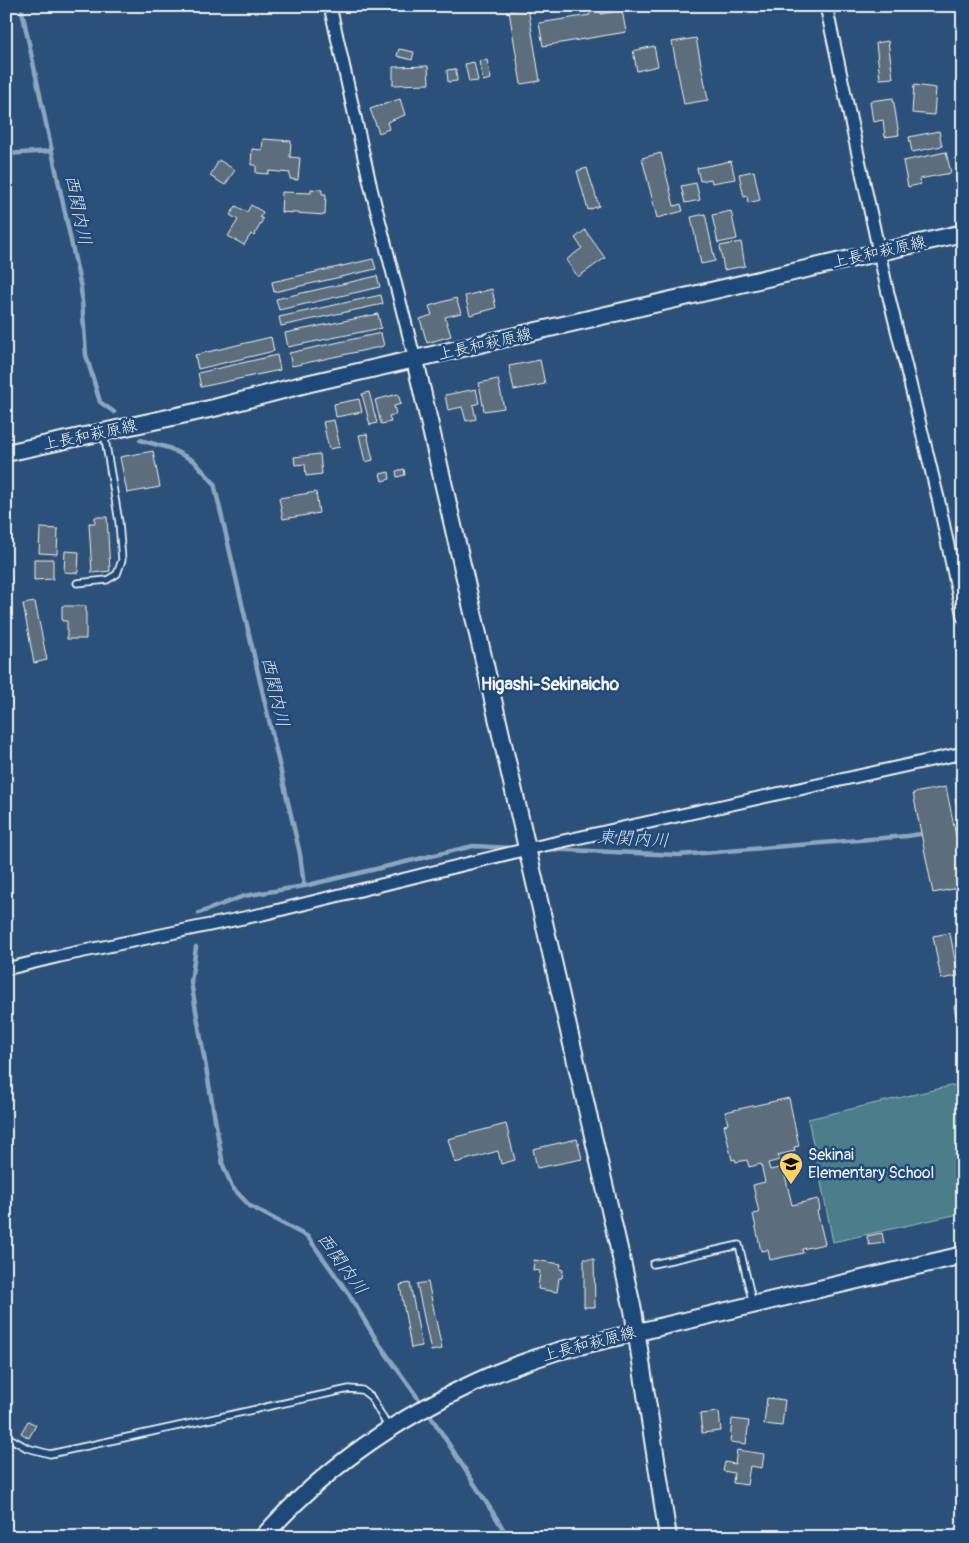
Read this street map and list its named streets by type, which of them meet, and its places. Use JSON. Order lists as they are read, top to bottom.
{
  "streets": {
    "main road": ["上長和萩原線"]
  },
  "districts": ["Higashi-Sekinaicho"],
  "water": ["西関内川", "東関内川"],
  "places": {
    "school or university": ["Sekinai Elementary School"]
  }
}
